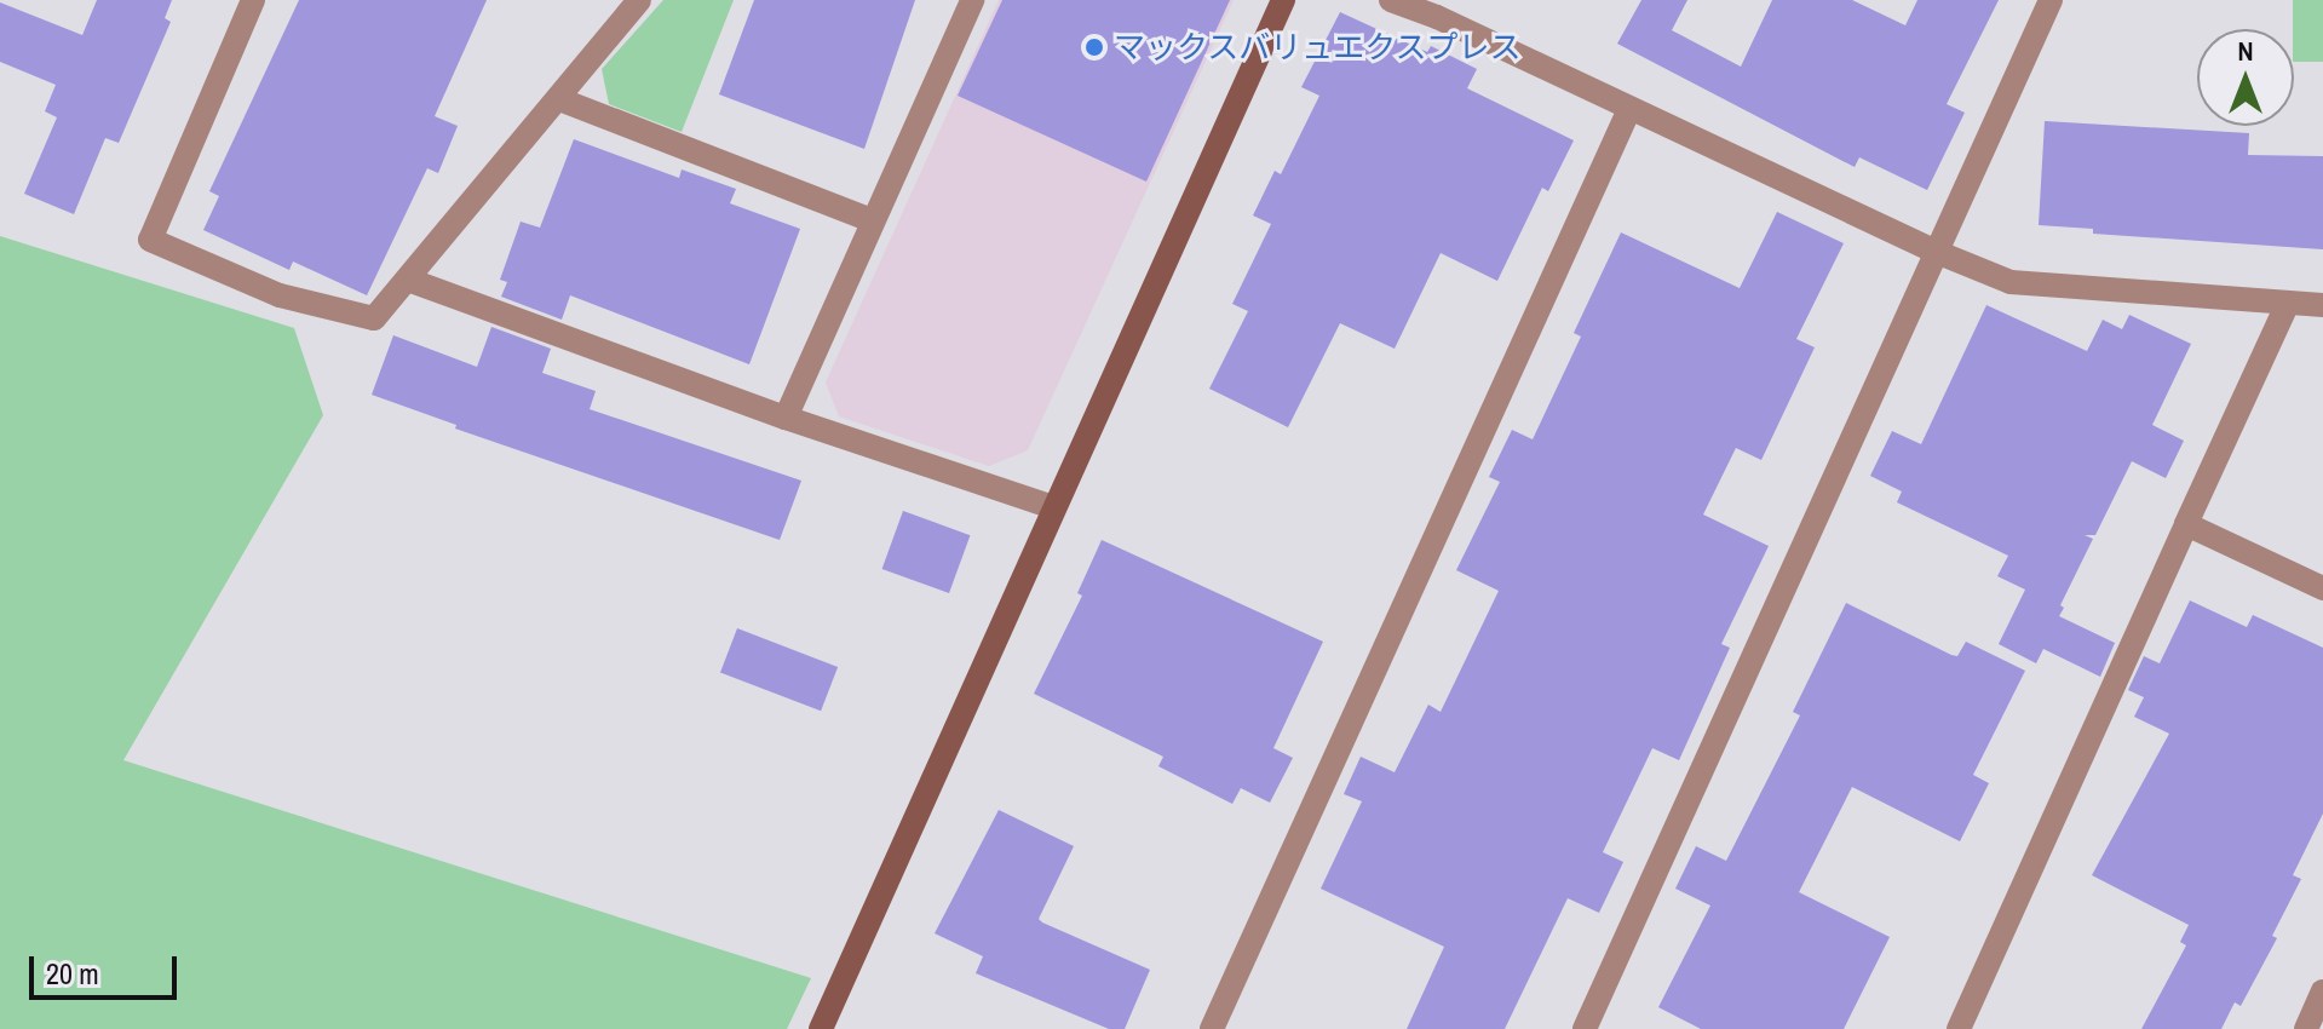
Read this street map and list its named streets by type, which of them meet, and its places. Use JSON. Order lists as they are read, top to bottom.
{
  "places": ["マックスバリュエクスプレス"],
  "scale_bar": "20 m",
  "north": "top"
}
